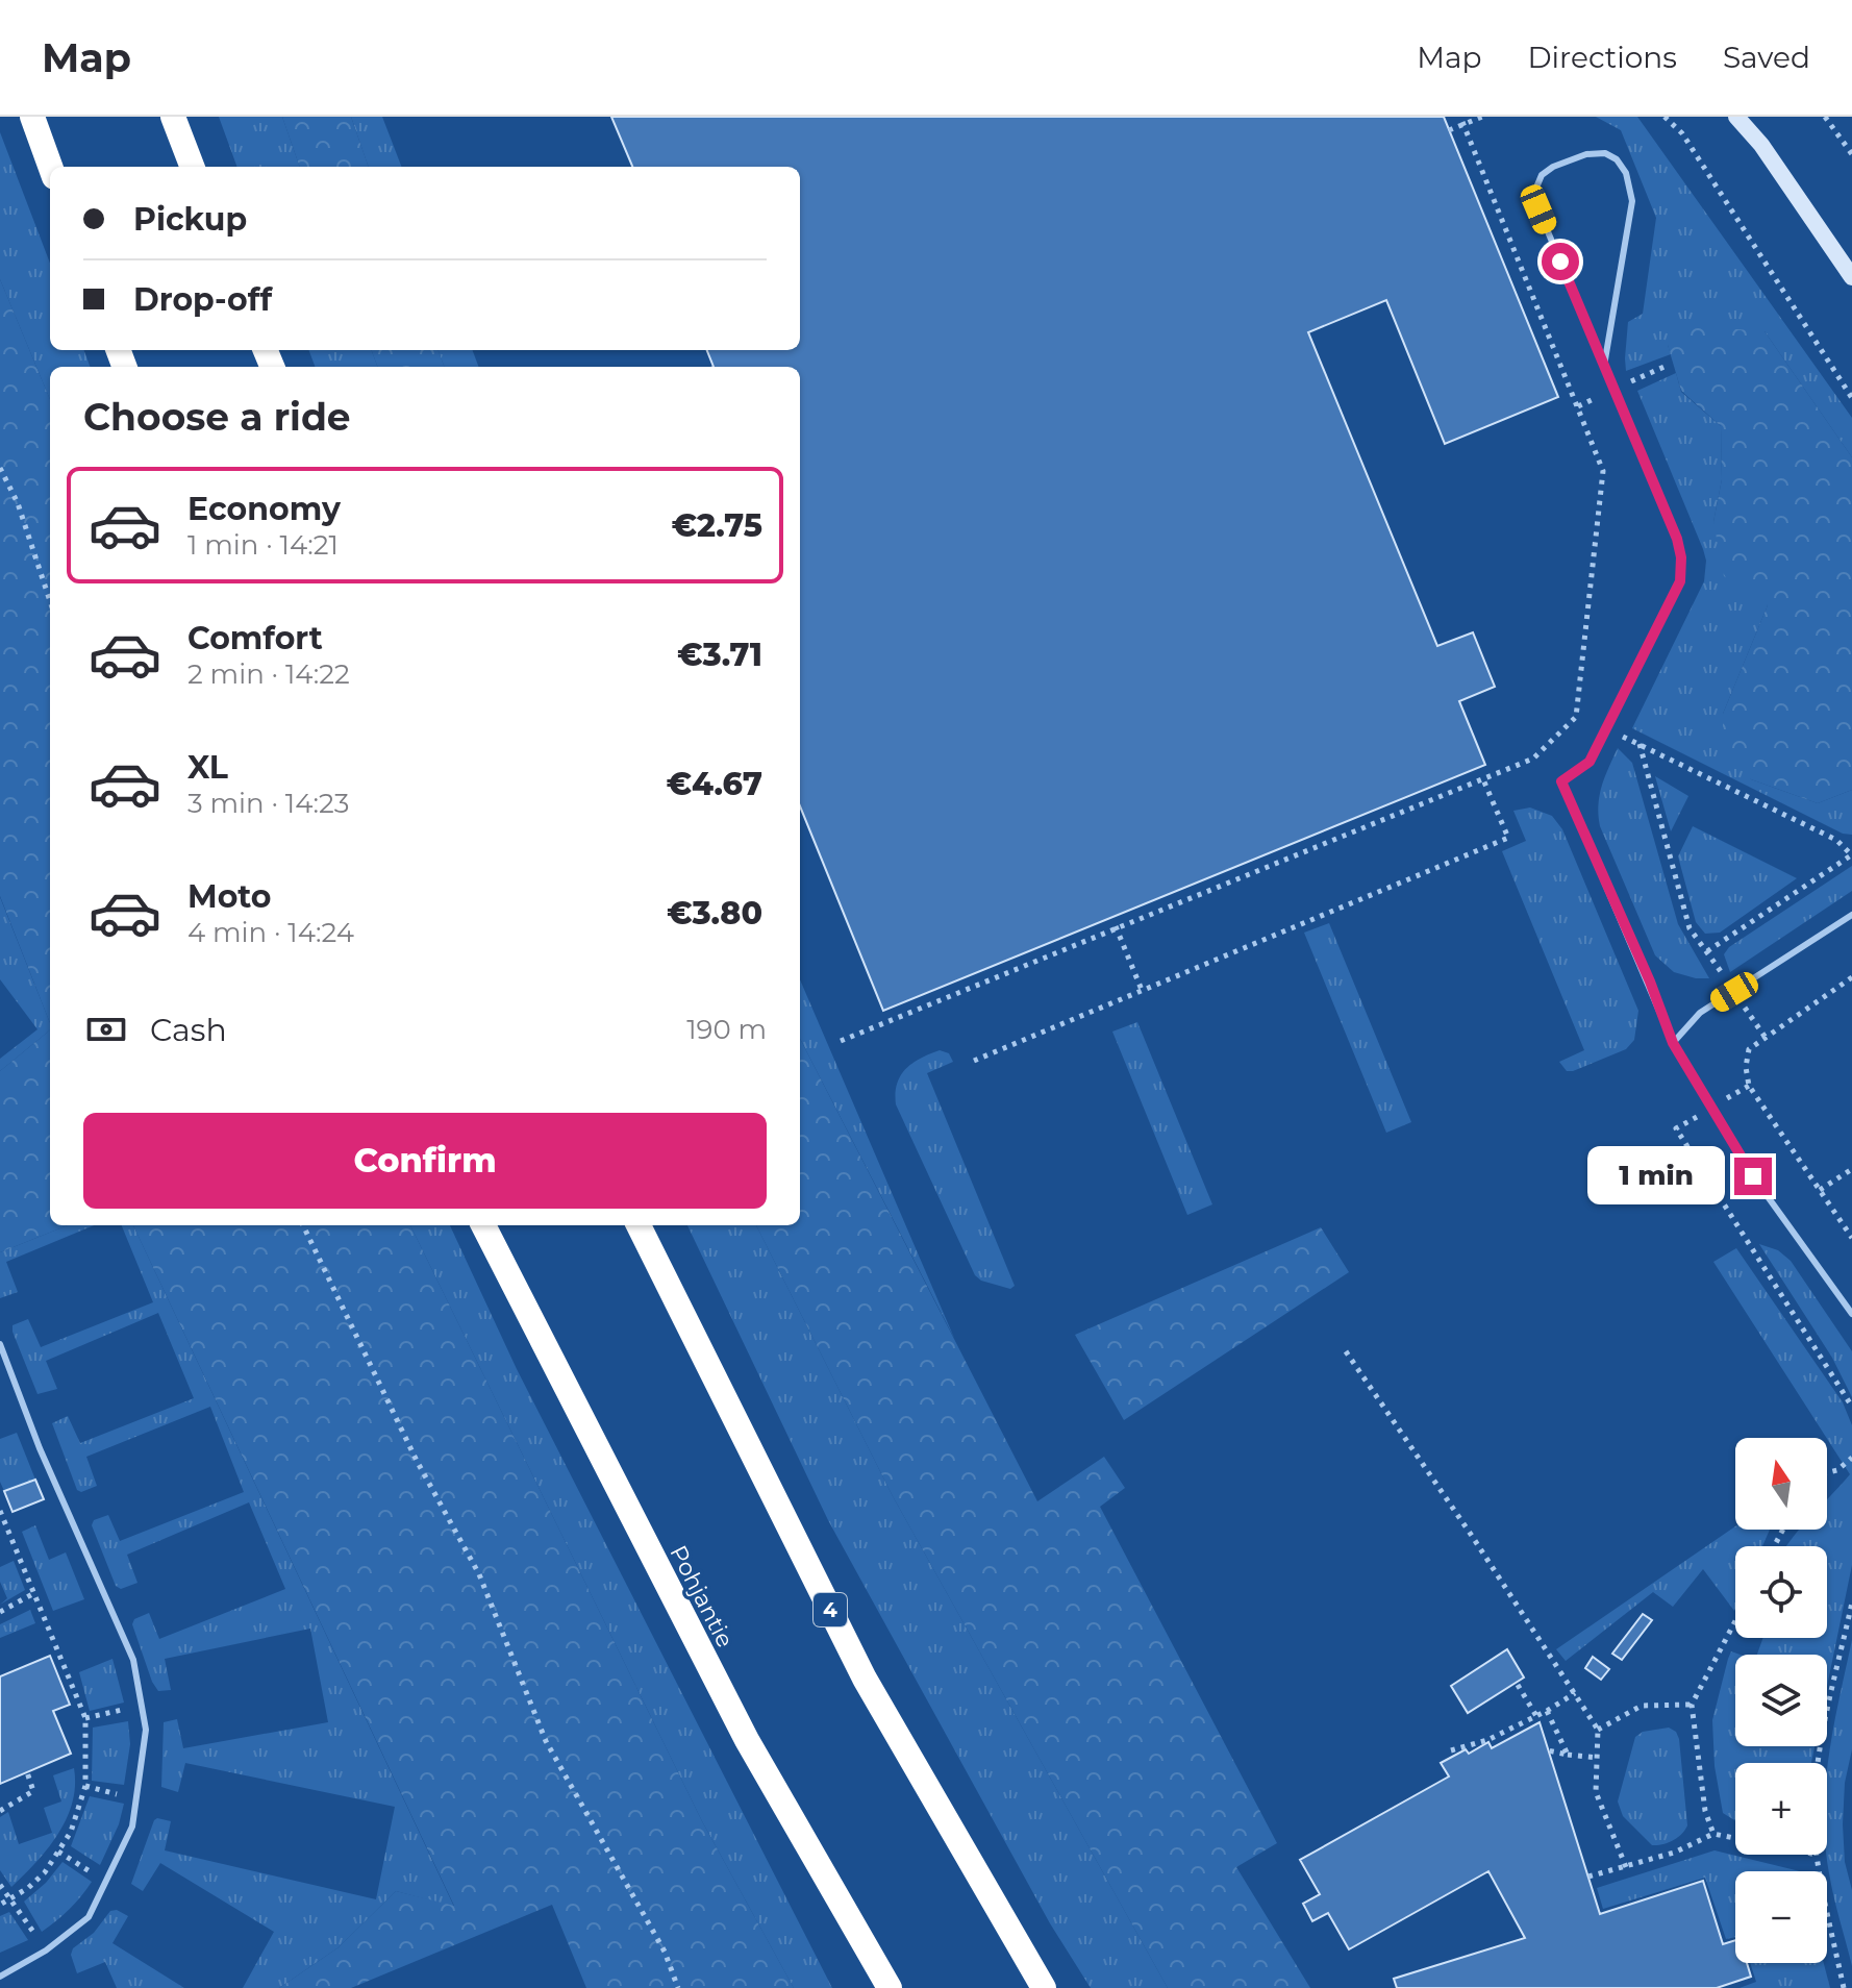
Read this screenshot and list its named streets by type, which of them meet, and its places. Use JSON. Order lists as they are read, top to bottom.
{
  "streets": {
    "highway": ["Pohjantie", "4"]
  },
  "north": "top",
  "page": {
    "header": "Map",
    "nav": ["Map", "Directions", "Saved"],
    "banner": ["Pickup", "Drop-off"],
    "heading": "Choose a ride",
    "list": [
      {
        "name": "Economy",
        "note": "1 min · 14:21",
        "value": "€2.75"
      },
      {
        "name": "Comfort",
        "note": "2 min · 14:22",
        "value": "€3.71"
      },
      {
        "name": "XL",
        "note": "3 min · 14:23",
        "value": "€4.67"
      },
      {
        "name": "Moto",
        "note": "4 min · 14:24",
        "value": "€3.80"
      }
    ],
    "pay": ["Cash", "190 m"],
    "buttons": "Confirm",
    "bubble": "1 min",
    "map_buttons": ["+", "−"]
  }
}
